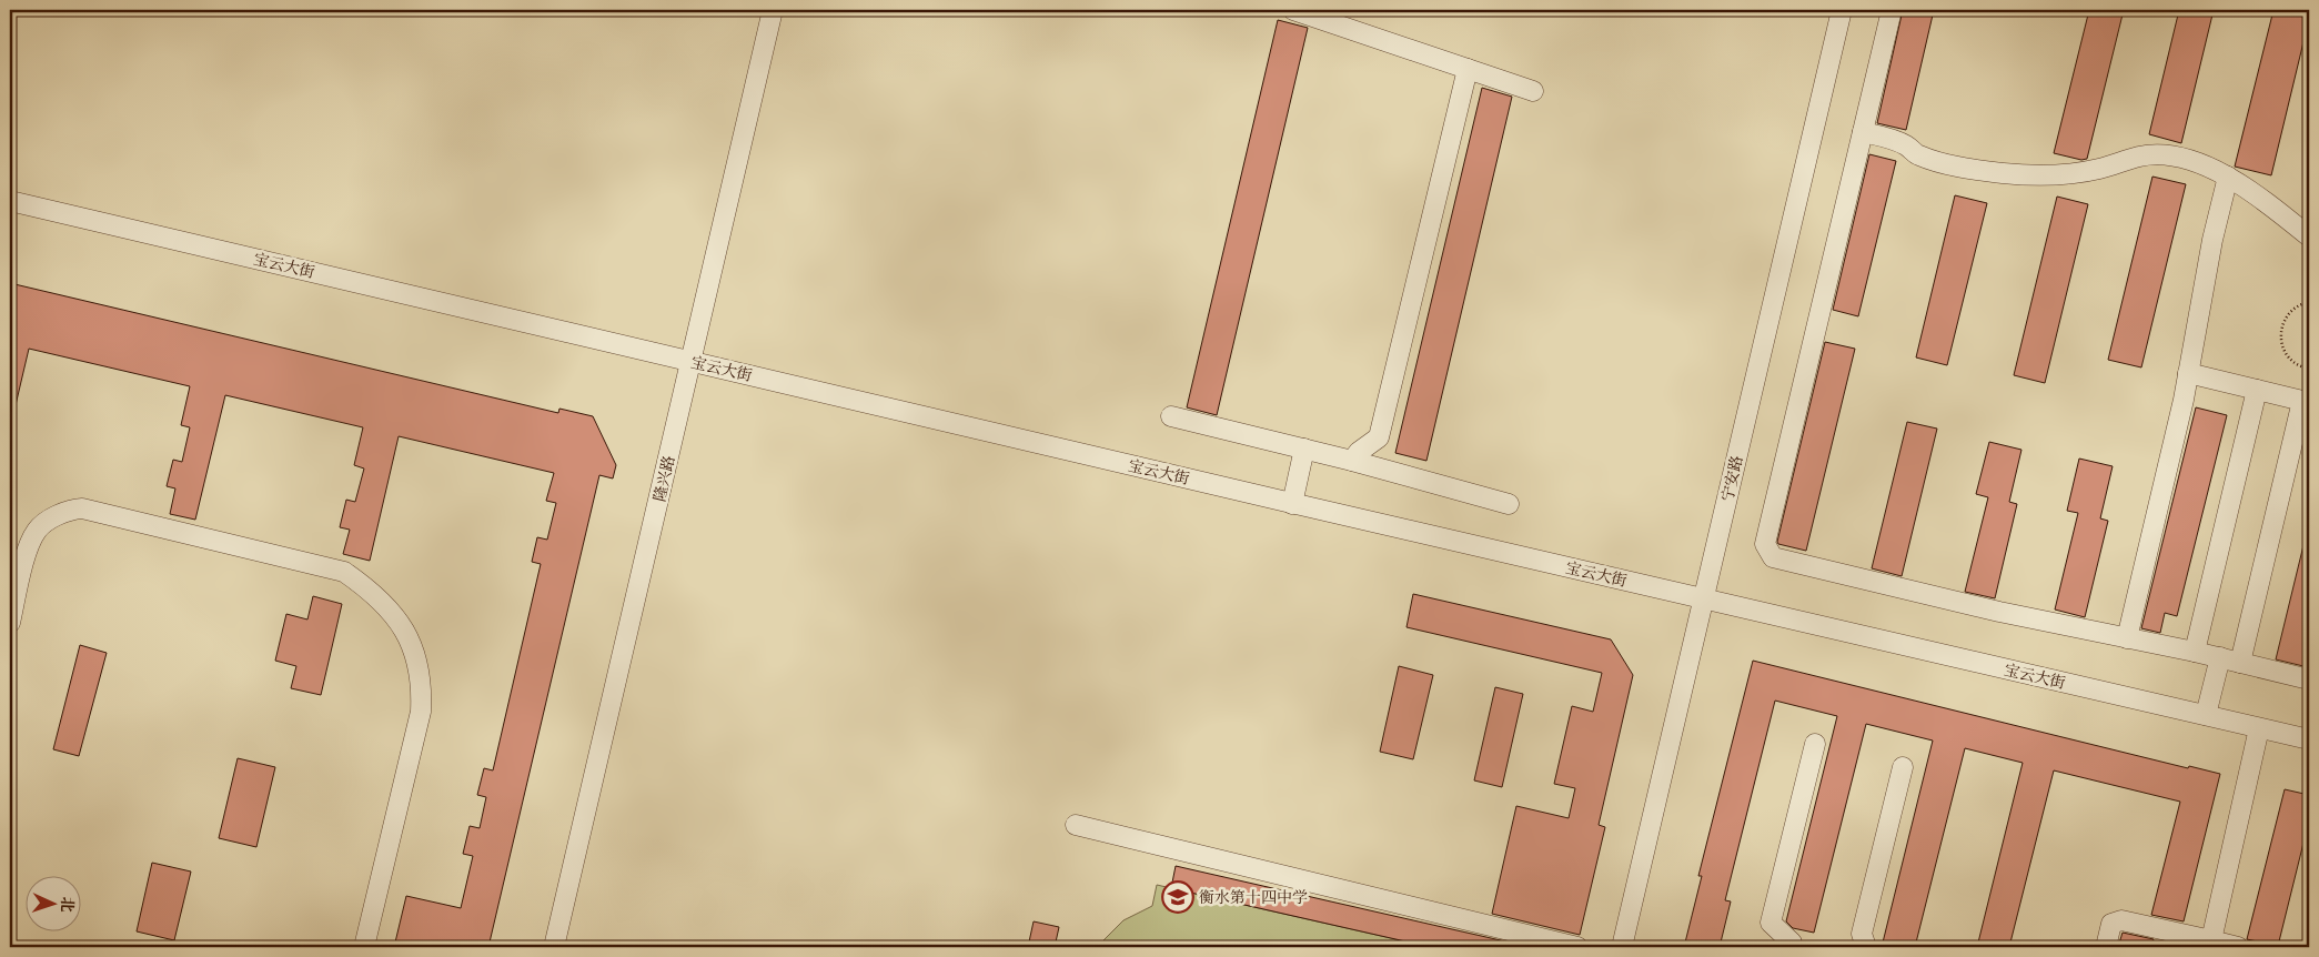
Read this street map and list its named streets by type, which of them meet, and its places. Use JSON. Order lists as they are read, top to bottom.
{
  "streets": {
    "street": ["宝云大街", "隆兴路", "宁安路"]
  },
  "crossings": [
    ["宝云大街", "隆兴路"],
    ["宝云大街", "宁安路"]
  ],
  "places": {
    "school or university": ["衡水第十四中学"]
  },
  "north": "right"
}
